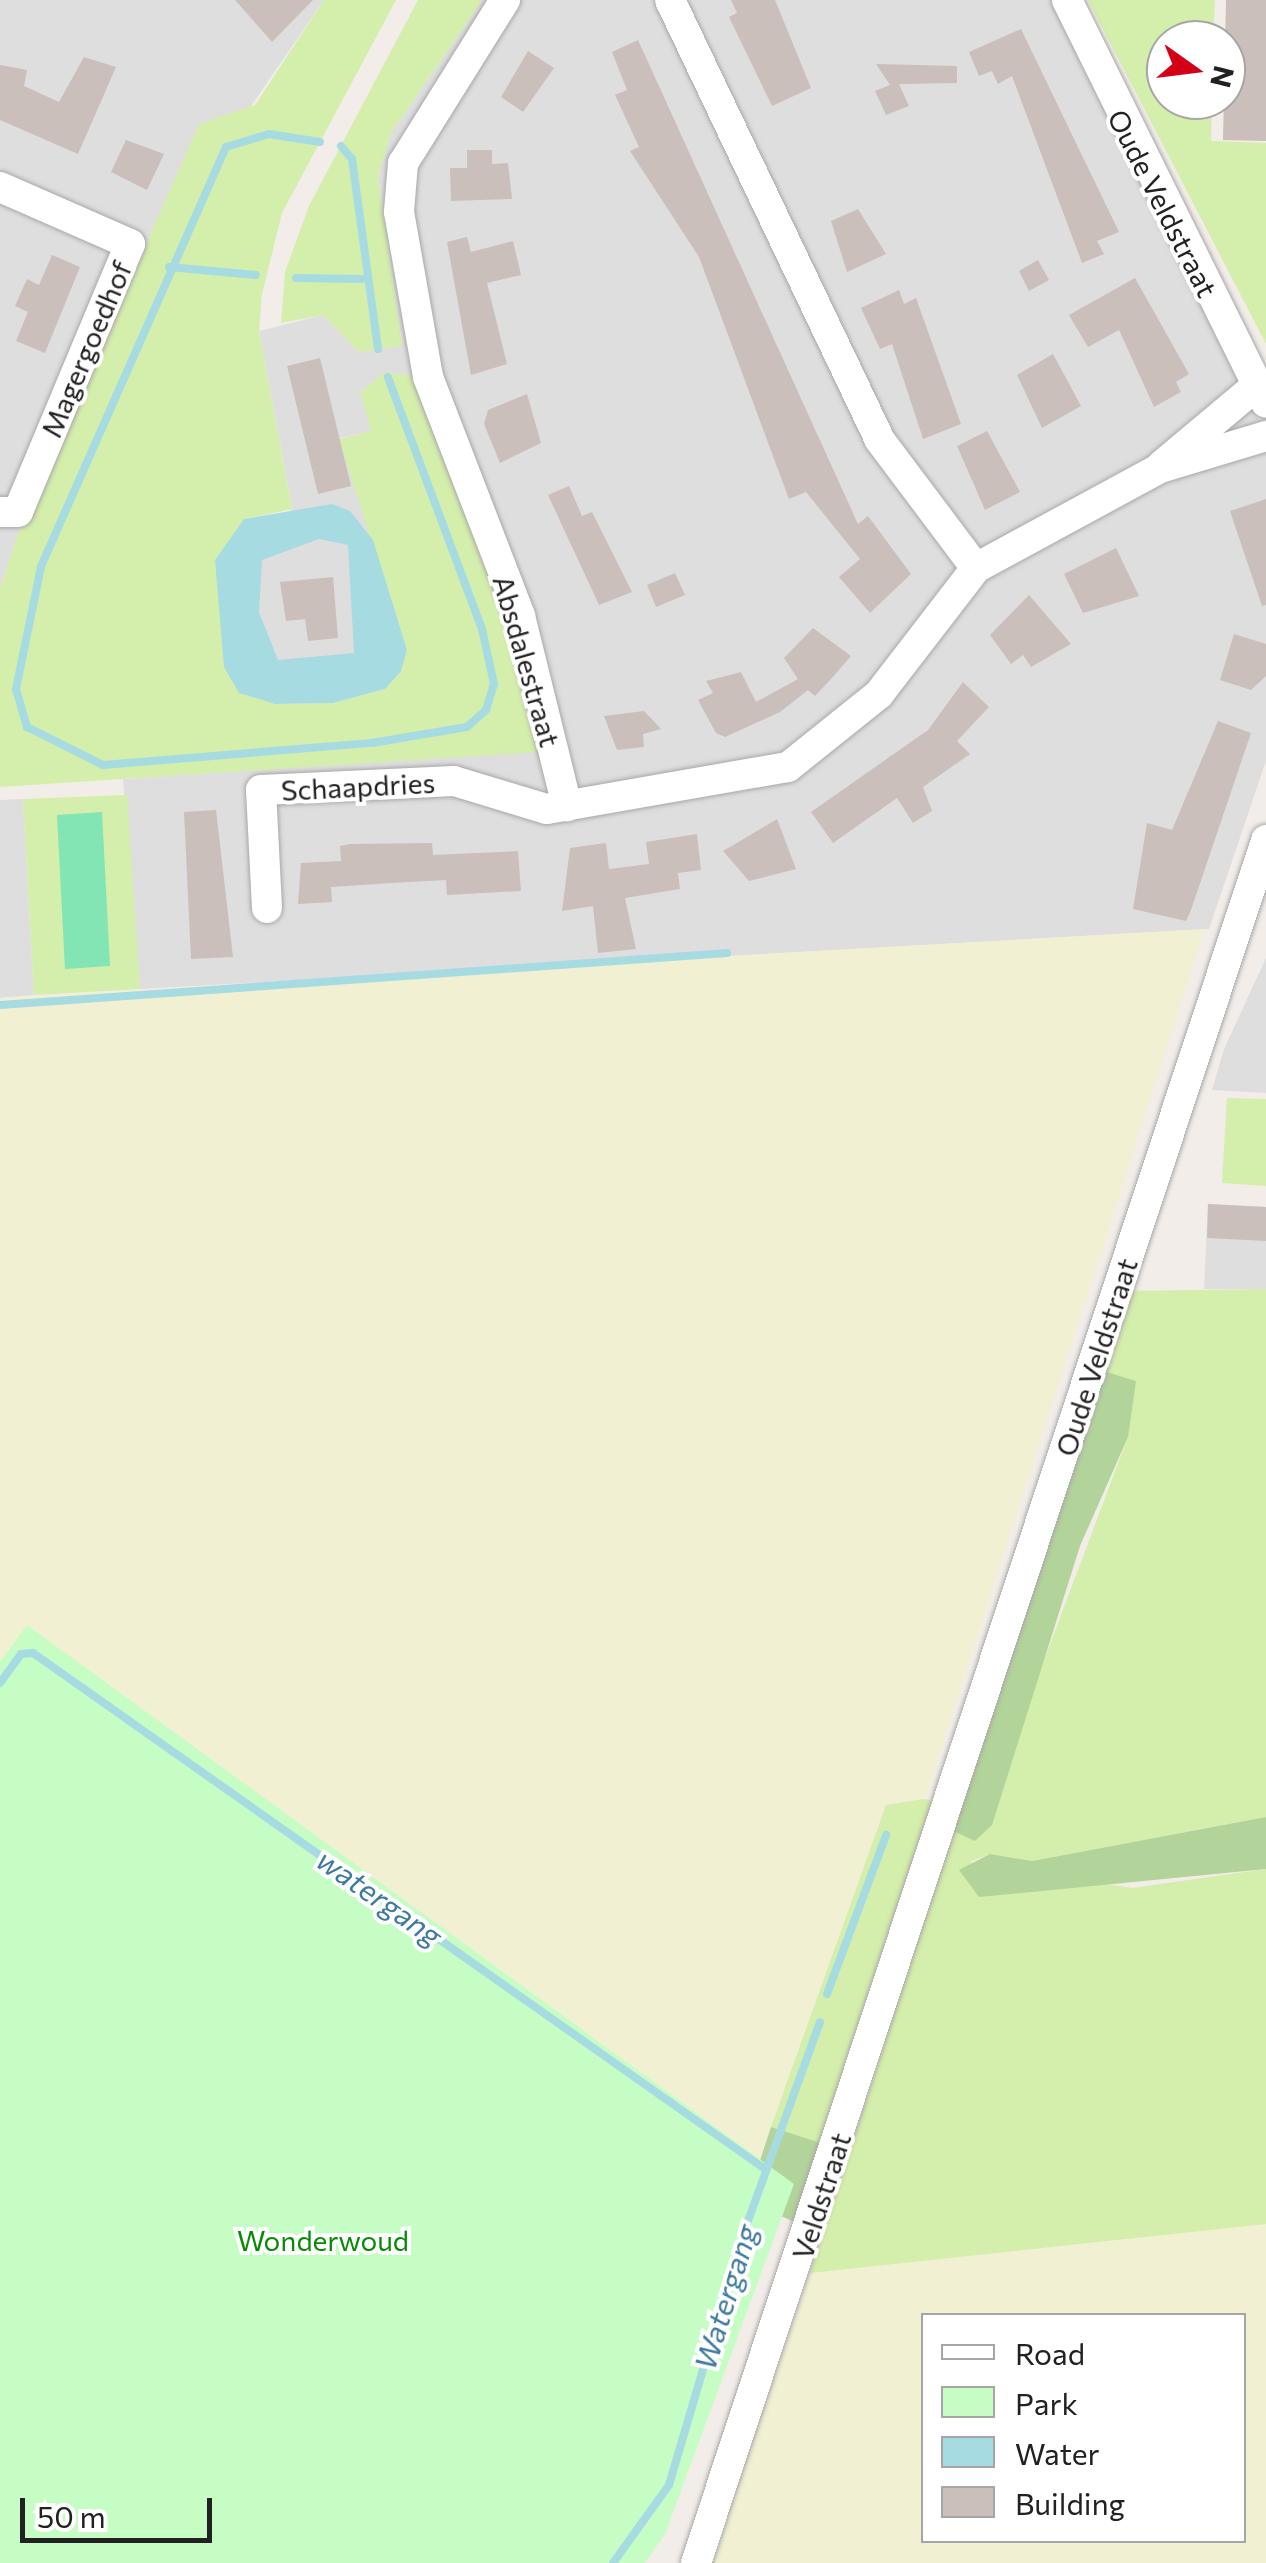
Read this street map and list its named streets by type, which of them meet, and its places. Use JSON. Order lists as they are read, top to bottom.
{
  "streets": {
    "street": [
      "Oude Veldstraat",
      "Magergoedhof",
      "Absdalestraat",
      "Schaapdries",
      "Veldstraat"
    ]
  },
  "crossings": [
    ["Oude Veldstraat", "Veldstraat"],
    ["Absdalestraat", "Schaapdries"]
  ],
  "water": ["watergang", "Watergang"],
  "parks": ["Wonderwoud"],
  "legend": [
    "Road",
    "Park",
    "Water",
    "Building"
  ],
  "scale_bar": "50 m",
  "north": "right"
}
